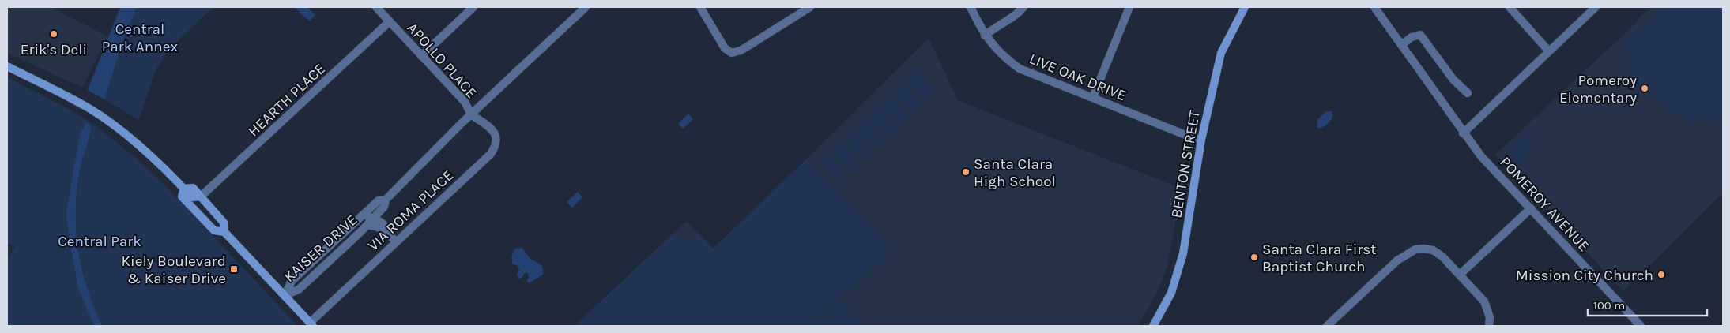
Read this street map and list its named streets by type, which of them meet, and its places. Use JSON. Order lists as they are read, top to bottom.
{
  "streets": {
    "main road": ["BENTON STREET"],
    "street": [
      "APOLLO PLACE",
      "LIVE OAK DRIVE",
      "HEARTH PLACE",
      "POMEROY AVENUE",
      "VIA ROMA PLACE",
      "KAISER DRIVE"
    ]
  },
  "crossings": [
    ["APOLLO PLACE", "HEARTH PLACE"],
    ["APOLLO PLACE", "VIA ROMA PLACE"],
    ["APOLLO PLACE", "KAISER DRIVE"],
    ["LIVE OAK DRIVE", "BENTON STREET"],
    ["VIA ROMA PLACE", "KAISER DRIVE"]
  ],
  "parks": ["Central Park Annex", "Central Park"],
  "places": {
    "other": [
      "Erik's Deli",
      "Pomeroy Elementary",
      "Santa Clara High School",
      "Santa Clara First Baptist Church",
      "Mission City Church"
    ],
    "transit": ["Kiely Boulevard & Kaiser Drive"]
  },
  "scale_bar": "100 m"
}
